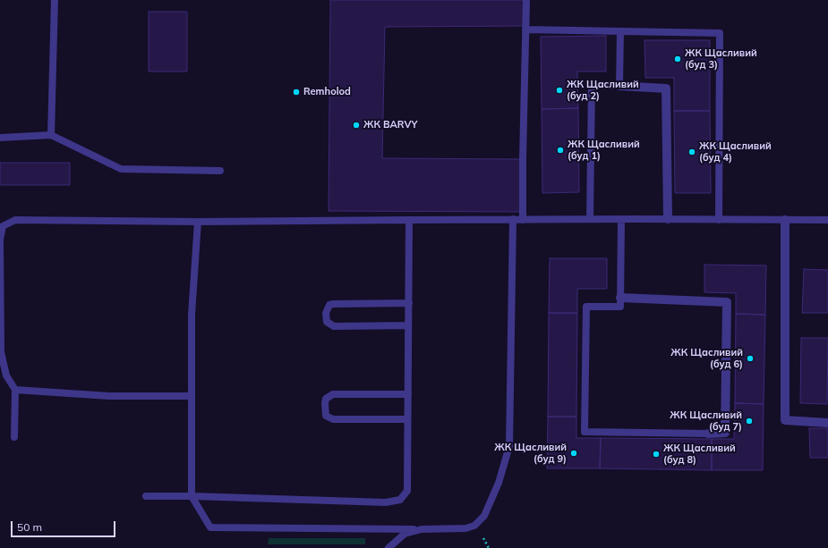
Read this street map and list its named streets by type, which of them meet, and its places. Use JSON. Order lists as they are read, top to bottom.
{
  "places": [
    "ЖК Щасливий (буд 3)",
    "ЖК Щасливий (буд 2)",
    "Remholod",
    "ЖК BARVY",
    "ЖК Щасливий (буд 1)",
    "ЖК Щасливий (буд 4)",
    "ЖК Щасливий (буд 6)",
    "ЖК Щасливий (буд 7)",
    "ЖК Щасливий (буд 9)",
    "ЖК Щасливий (буд 8)"
  ],
  "scale_bar": "50 m"
}
